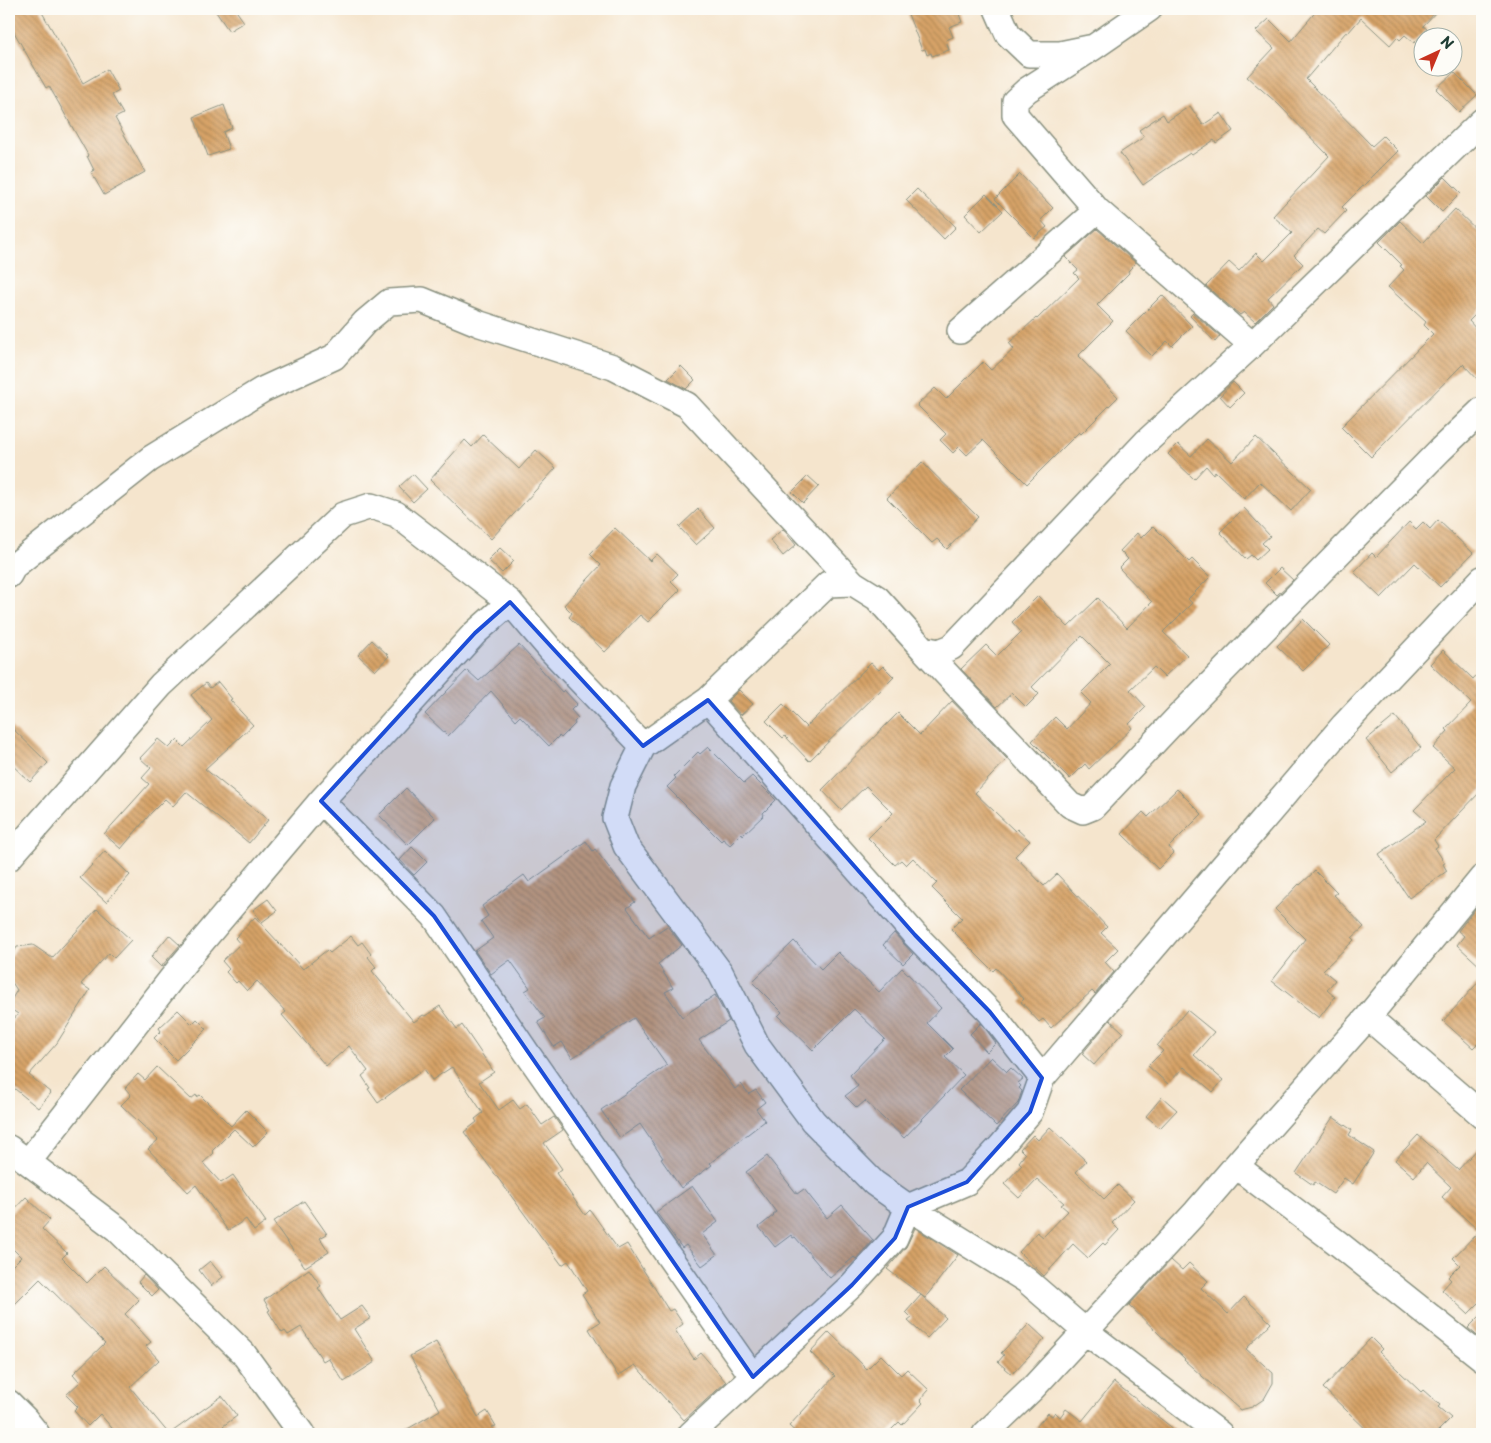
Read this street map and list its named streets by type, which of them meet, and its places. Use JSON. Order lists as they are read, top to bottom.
{
  "north": "top right"
}
